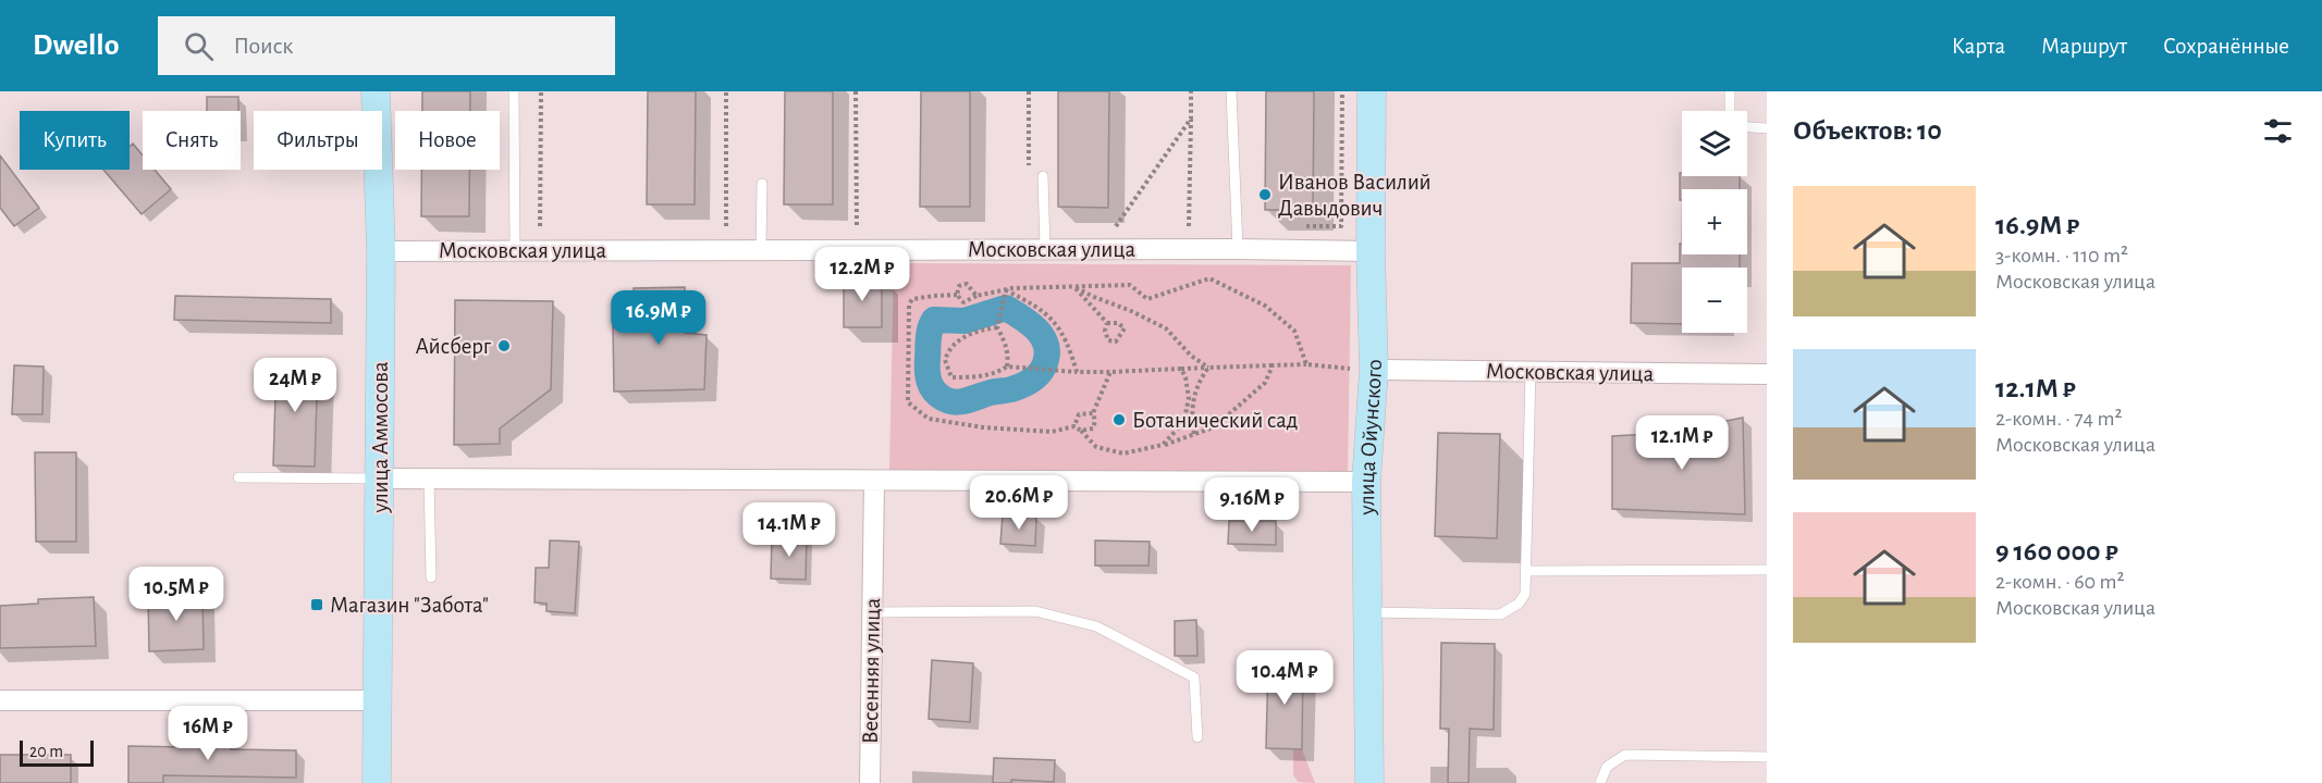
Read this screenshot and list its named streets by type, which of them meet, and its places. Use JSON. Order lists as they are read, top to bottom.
{
  "streets": {
    "main road": ["улица Аммосова", "улица Ойунского"],
    "street": ["Московская улица", "Весенняя улица"]
  },
  "crossings": [
    ["Московская улица", "улица Аммосова"],
    ["Московская улица", "улица Ойунского"]
  ],
  "places": {
    "other": ["Иванов Василий Давыдович", "Айсберг", "Ботанический сад"],
    "transit": ["Магазин \"Забота\""]
  },
  "scale_bar": "20 m",
  "page": {
    "header": "Dwello",
    "search": "Поиск",
    "nav": ["Карта", "Маршрут", "Сохранённые"],
    "heading": "Объектов: 10",
    "map_buttons": ["+", "−"],
    "chip": [
      "Купить",
      "Снять",
      "Фильтры",
      "Новое"
    ],
    "list": [
      {
        "name": "16.9M ₽",
        "note": "3-комн. · 110 m² · Московская улица"
      },
      {
        "name": "12.1M ₽",
        "note": "2-комн. · 74 m² · Московская улица"
      },
      {
        "name": "9 160 000 ₽",
        "note": "2-комн. · 60 m² · Московская улица"
      }
    ],
    "price": [
      "12.2M ₽",
      "16.9M ₽",
      "24M ₽",
      "12.1M ₽",
      "20.6M ₽",
      "9.16M ₽",
      "14.1M ₽",
      "10.5M ₽",
      "10.4M ₽",
      "16M ₽"
    ],
    "scale": "20 m"
  }
}
